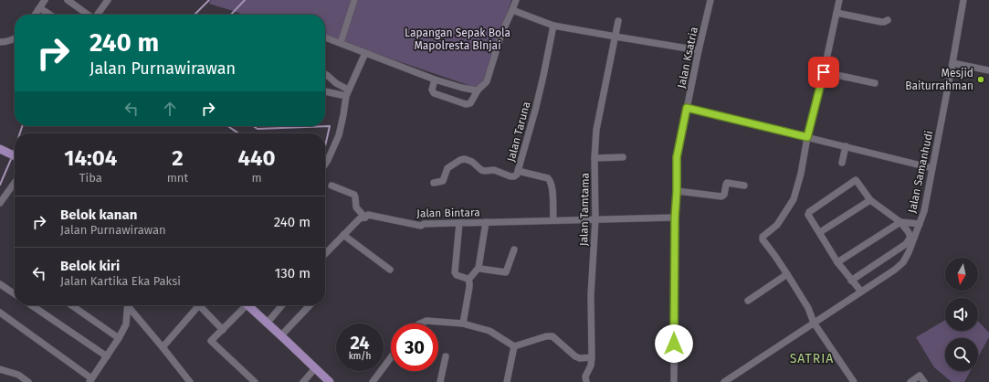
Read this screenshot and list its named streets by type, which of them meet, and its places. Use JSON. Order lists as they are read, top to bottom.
{
  "streets": {
    "street": [
      "Jalan Ksatria",
      "Jalan Taruna",
      "Jalan Samanhudi",
      "Jalan Tamtama",
      "Jalan Bintara"
    ]
  },
  "crossings": [
    ["Jalan Ksatria", "Jalan Bintara"],
    ["Jalan Taruna", "Jalan Bintara"],
    ["Jalan Tamtama", "Jalan Bintara"]
  ],
  "districts": ["SATRIA"],
  "parks": ["Lapangan Sepak Bola Mapolresta BInjai"],
  "places": ["Mesjid Baiturrahman"],
  "north": "bottom",
  "page": {
    "turn": ["240 m", "Jalan Purnawirawan"],
    "eta": [
      "14:04",
      "Tiba",
      "2",
      "mnt",
      "440",
      "m"
    ],
    "list": [
      {
        "name": "Belok kanan",
        "note": "Jalan Purnawirawan",
        "value": "240 m"
      },
      {
        "name": "Belok kiri",
        "note": "Jalan Kartika Eka Paksi",
        "value": "130 m"
      }
    ],
    "speed": "24 km/h",
    "limit": "30"
  }
}
